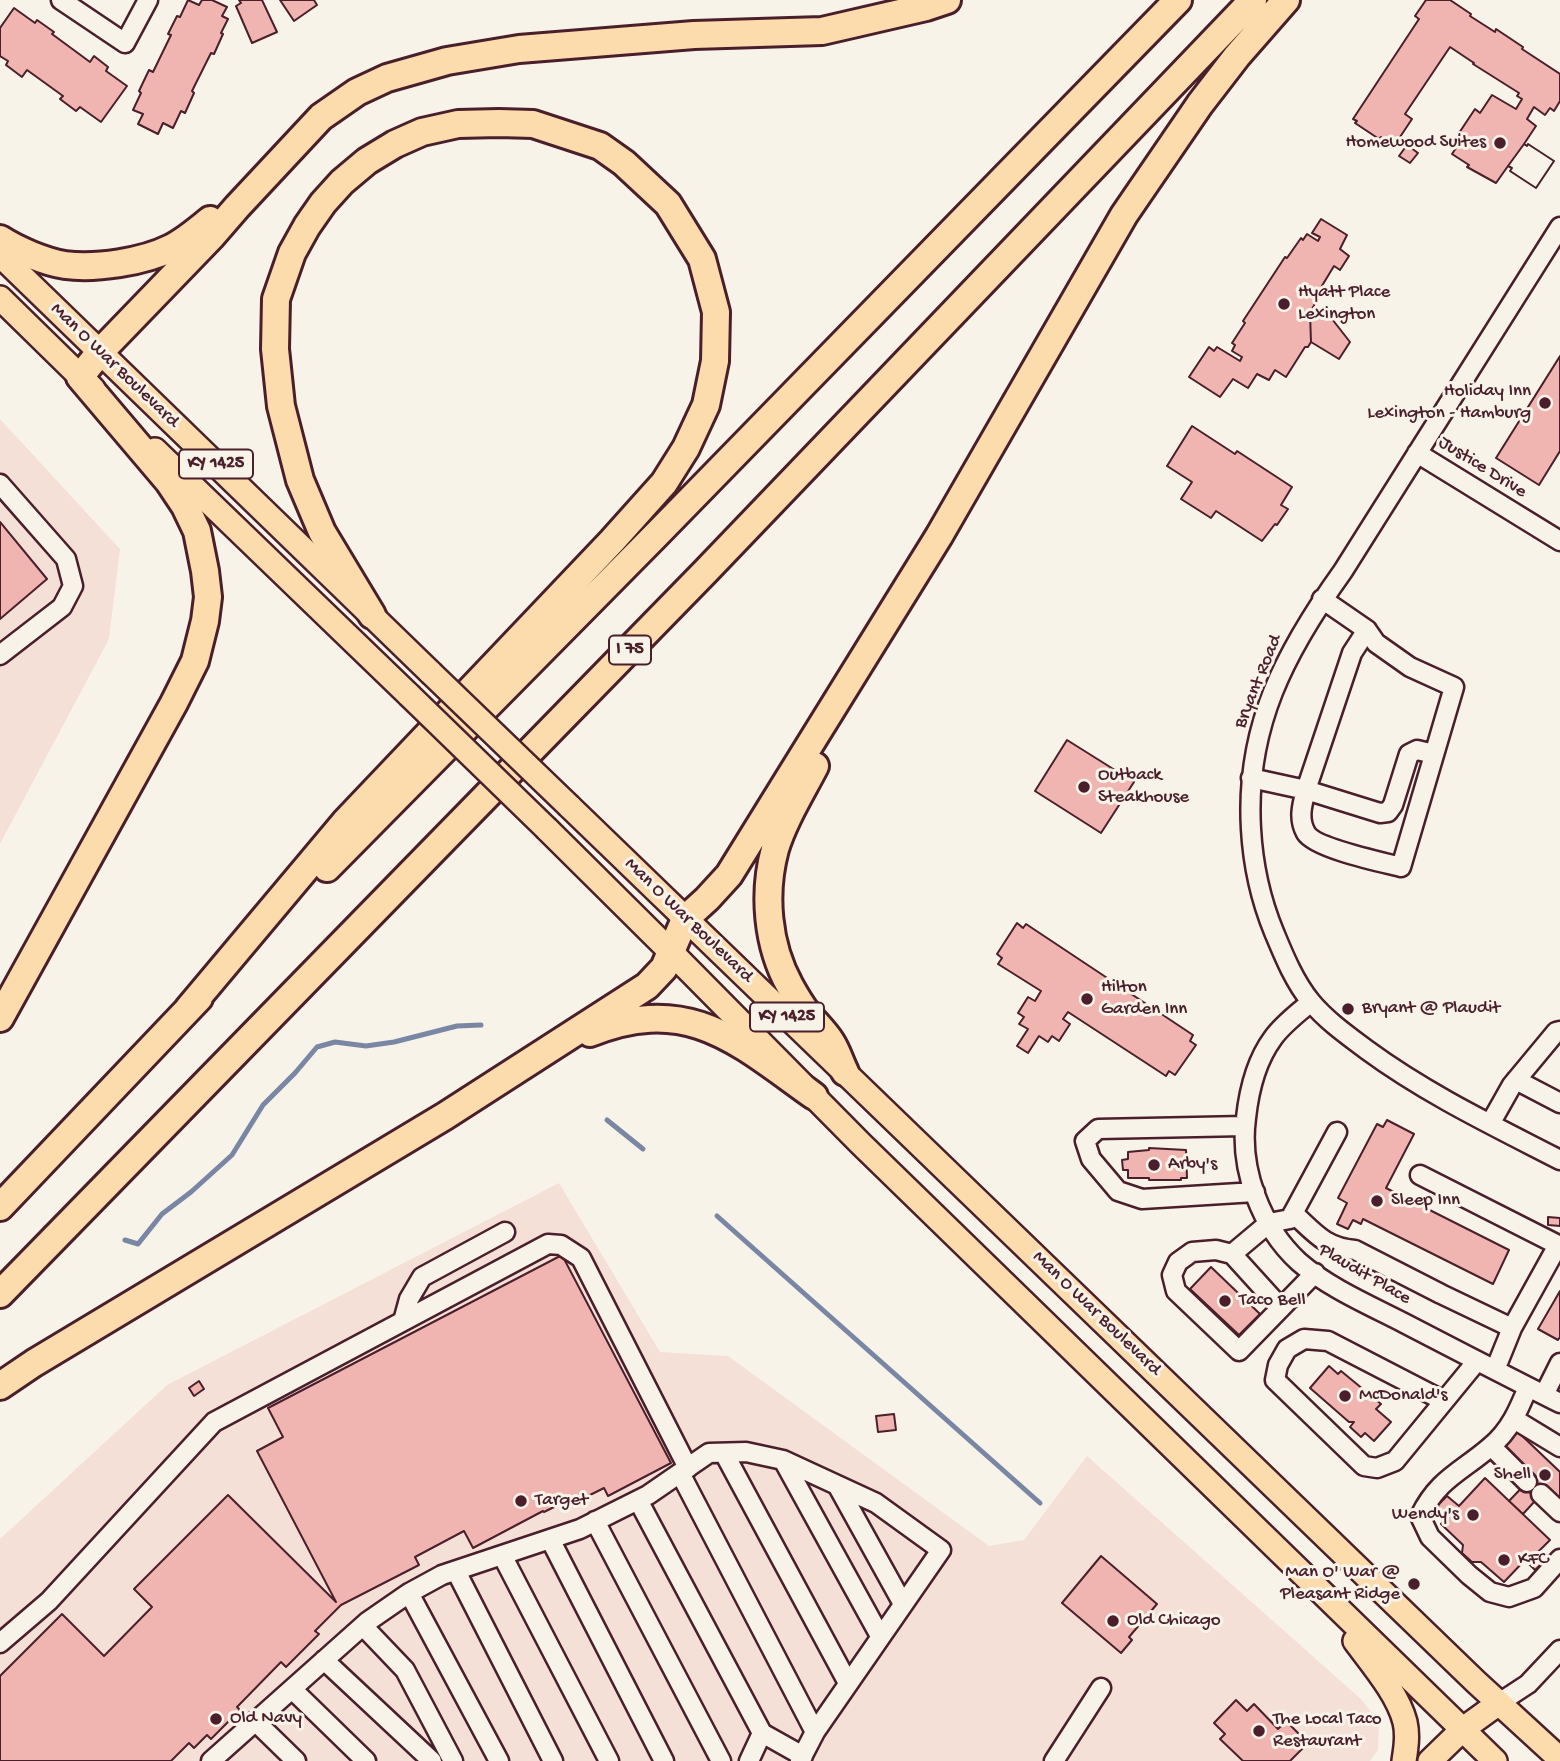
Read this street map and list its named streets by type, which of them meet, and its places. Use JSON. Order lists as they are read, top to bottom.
{
  "streets": {
    "highway": ["I 75"],
    "main road": ["Man O War Boulevard", "KY 1425"],
    "street": ["Justice Drive", "Bryant Road", "Plaudit Place"]
  },
  "crossings": [
    ["Justice Drive", "Bryant Road"],
    ["Bryant Road", "Plaudit Place"]
  ],
  "places": [
    "Homewood Suites",
    "Hyatt Place Lexington",
    "Holiday Inn Lexington - Hamburg",
    "Outback Steakhouse",
    "Hilton Garden Inn",
    "Bryant @ Plaudit",
    "Arby's",
    "Sleep Inn",
    "Taco Bell",
    "McDonald's",
    "Shell",
    "Target",
    "Wendy's",
    "KFC",
    "Man O' War @ Pleasant Ridge",
    "Old Chicago",
    "Old Navy",
    "The Local Taco Restaurant"
  ]
}
